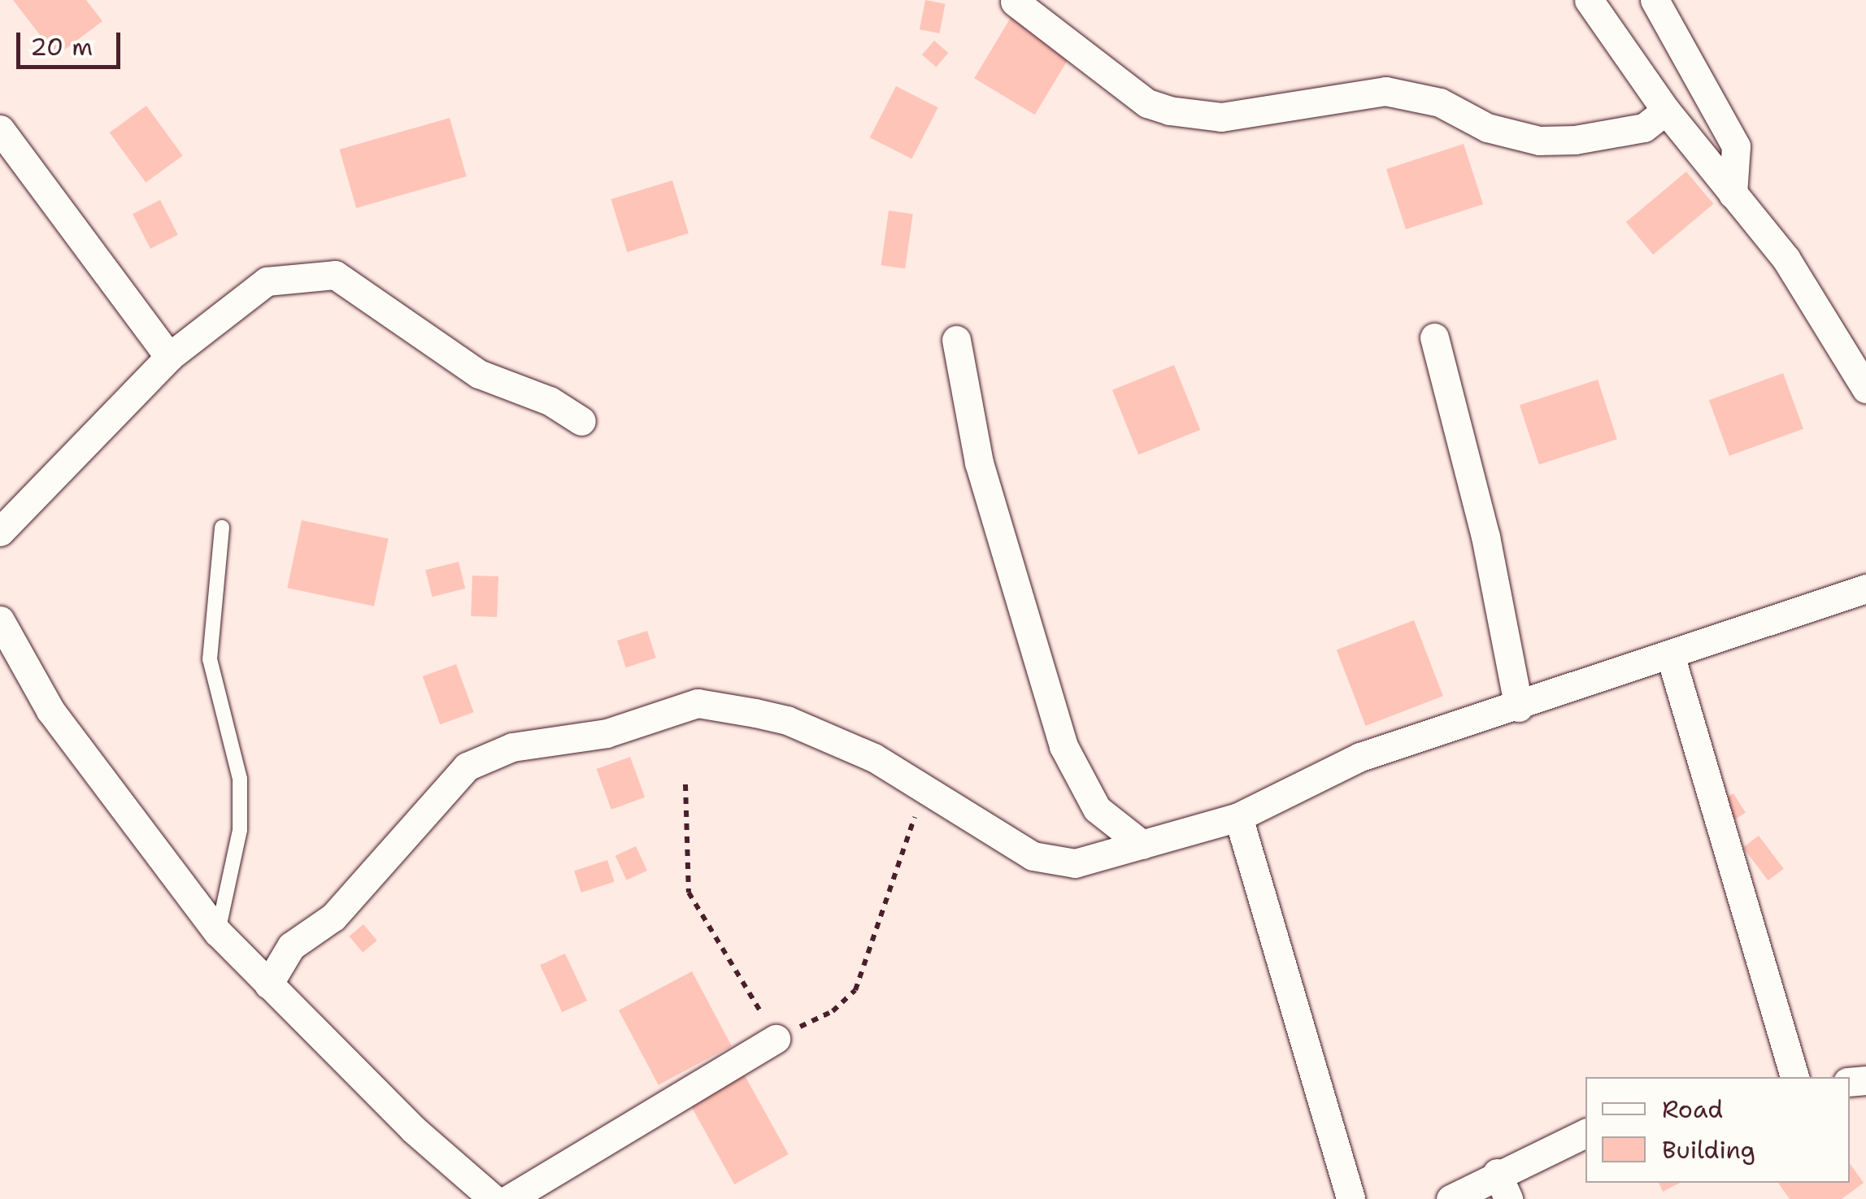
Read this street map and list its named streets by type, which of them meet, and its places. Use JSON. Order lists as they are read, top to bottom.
{
  "legend": ["Road", "Building"],
  "scale_bar": "20 m"
}
